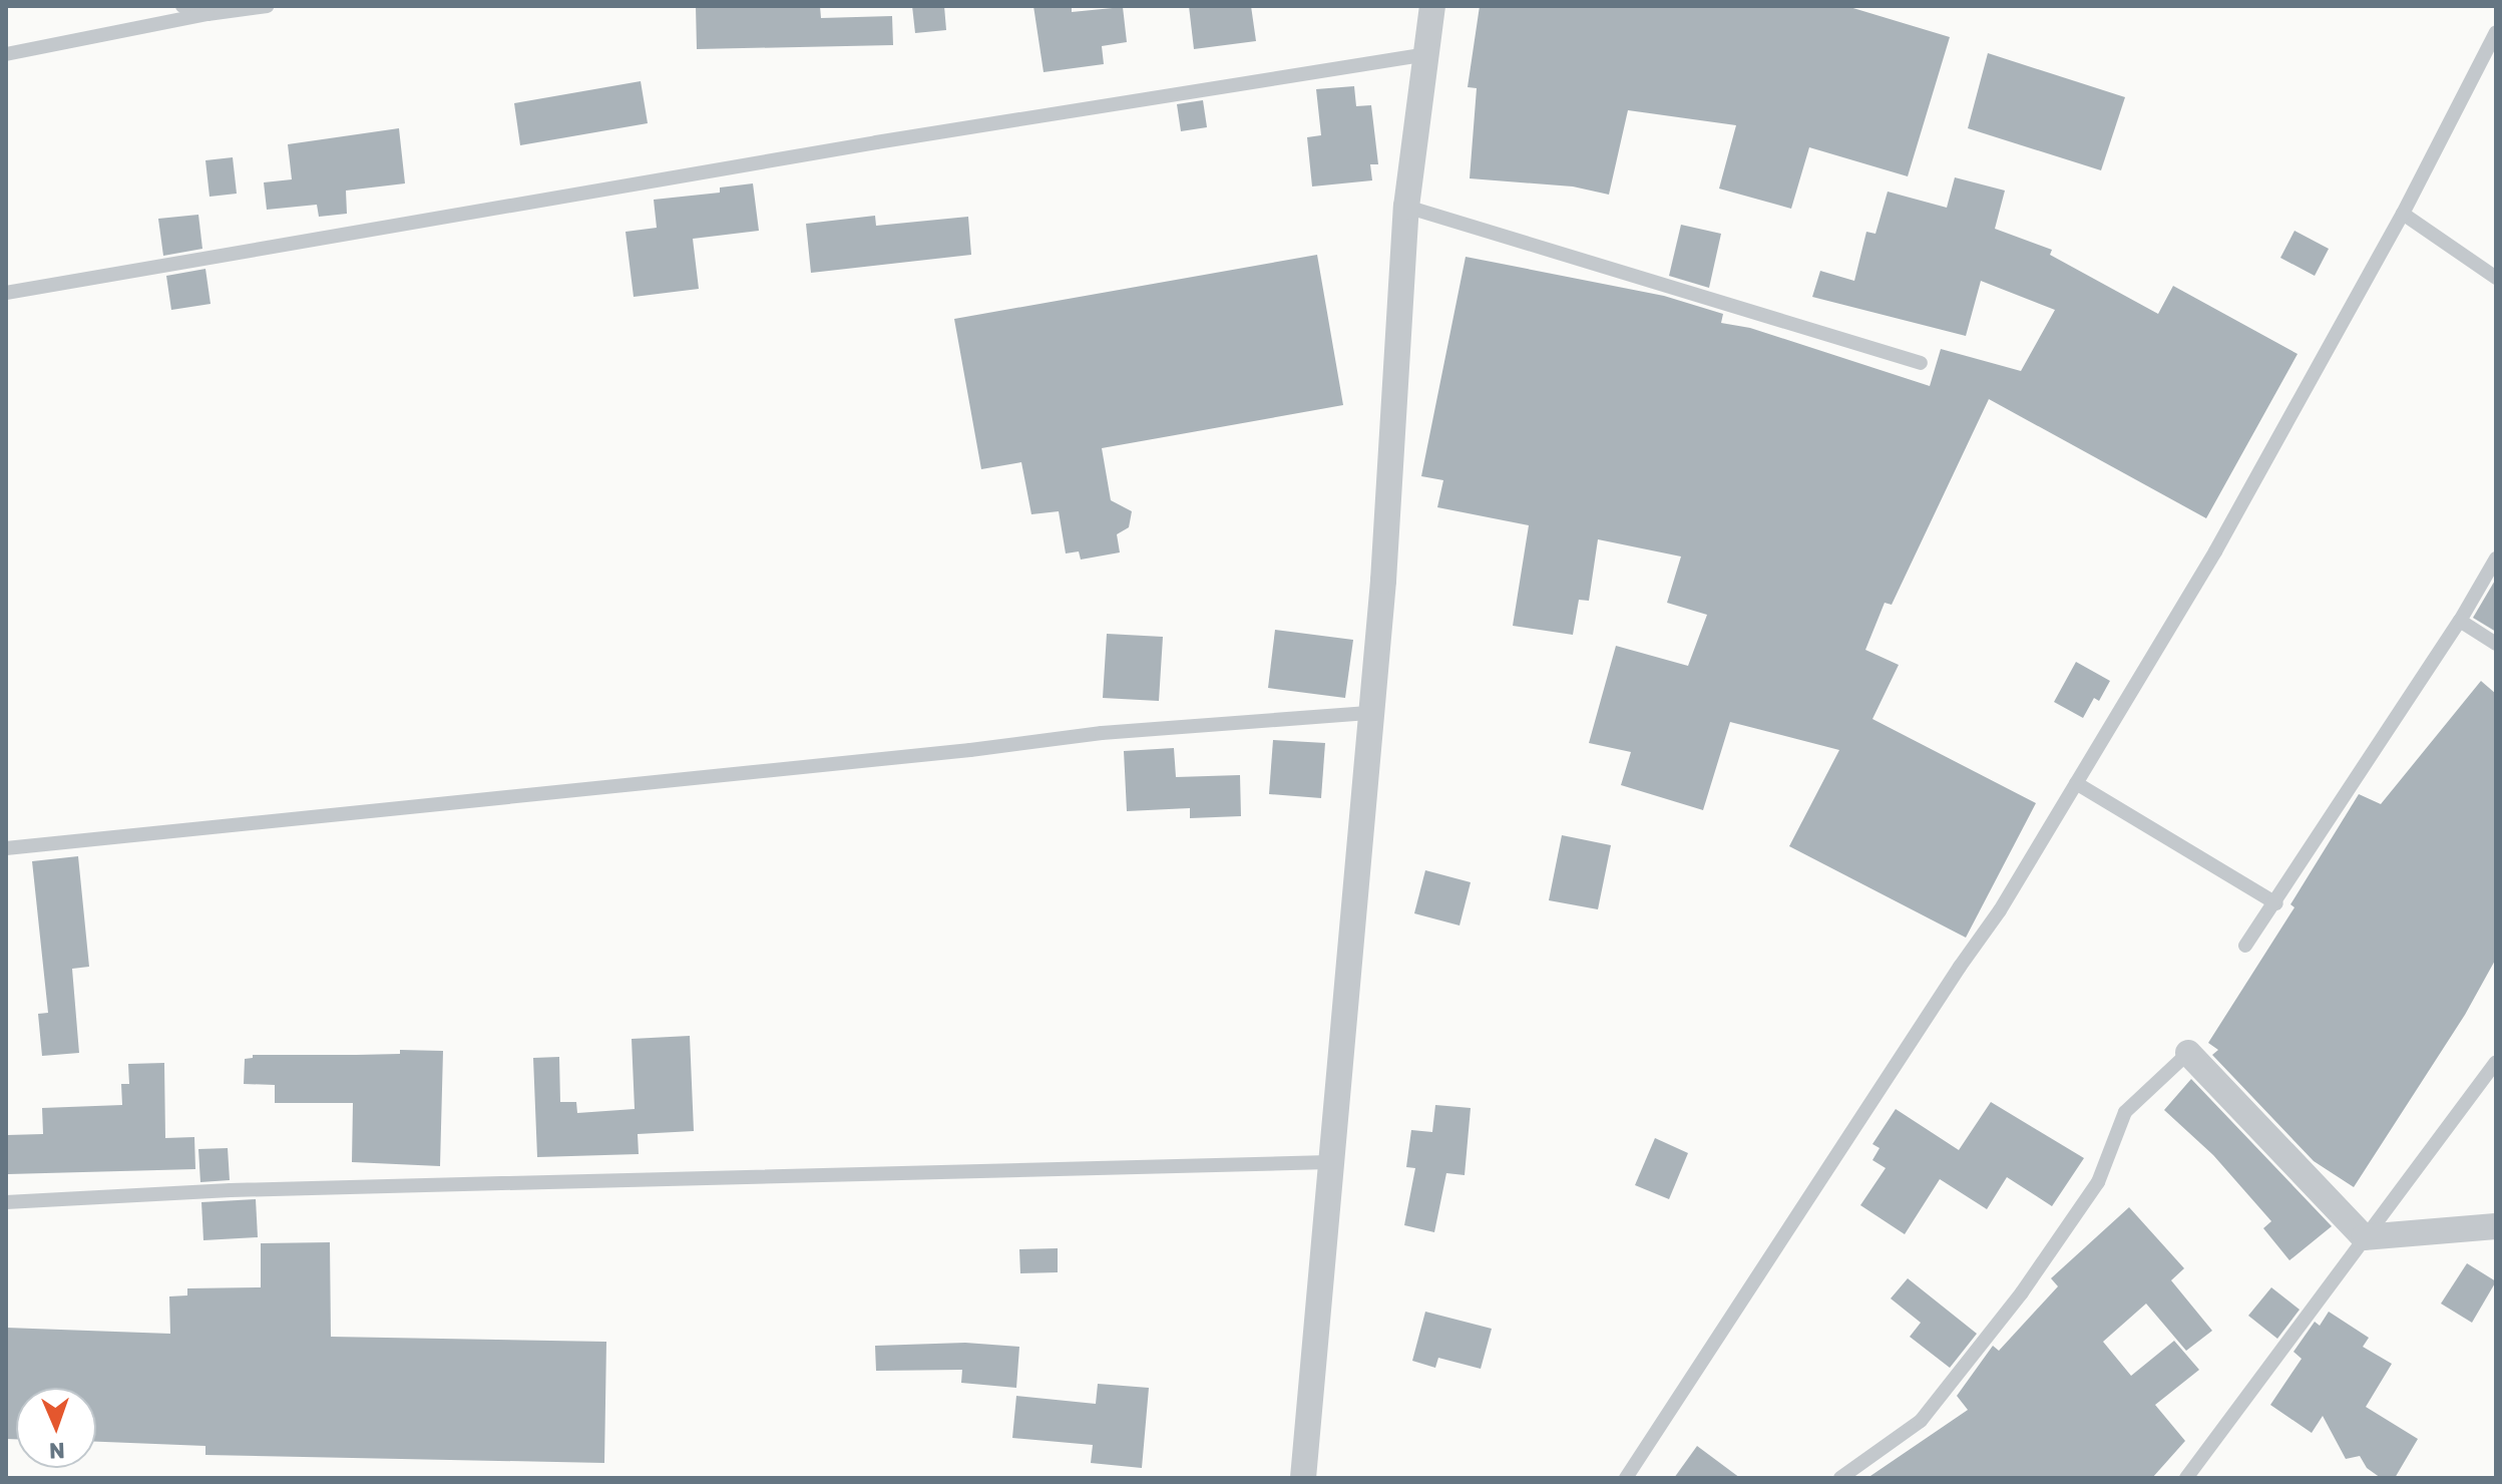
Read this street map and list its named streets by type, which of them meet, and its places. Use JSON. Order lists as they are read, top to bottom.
{
  "north": "bottom"
}
